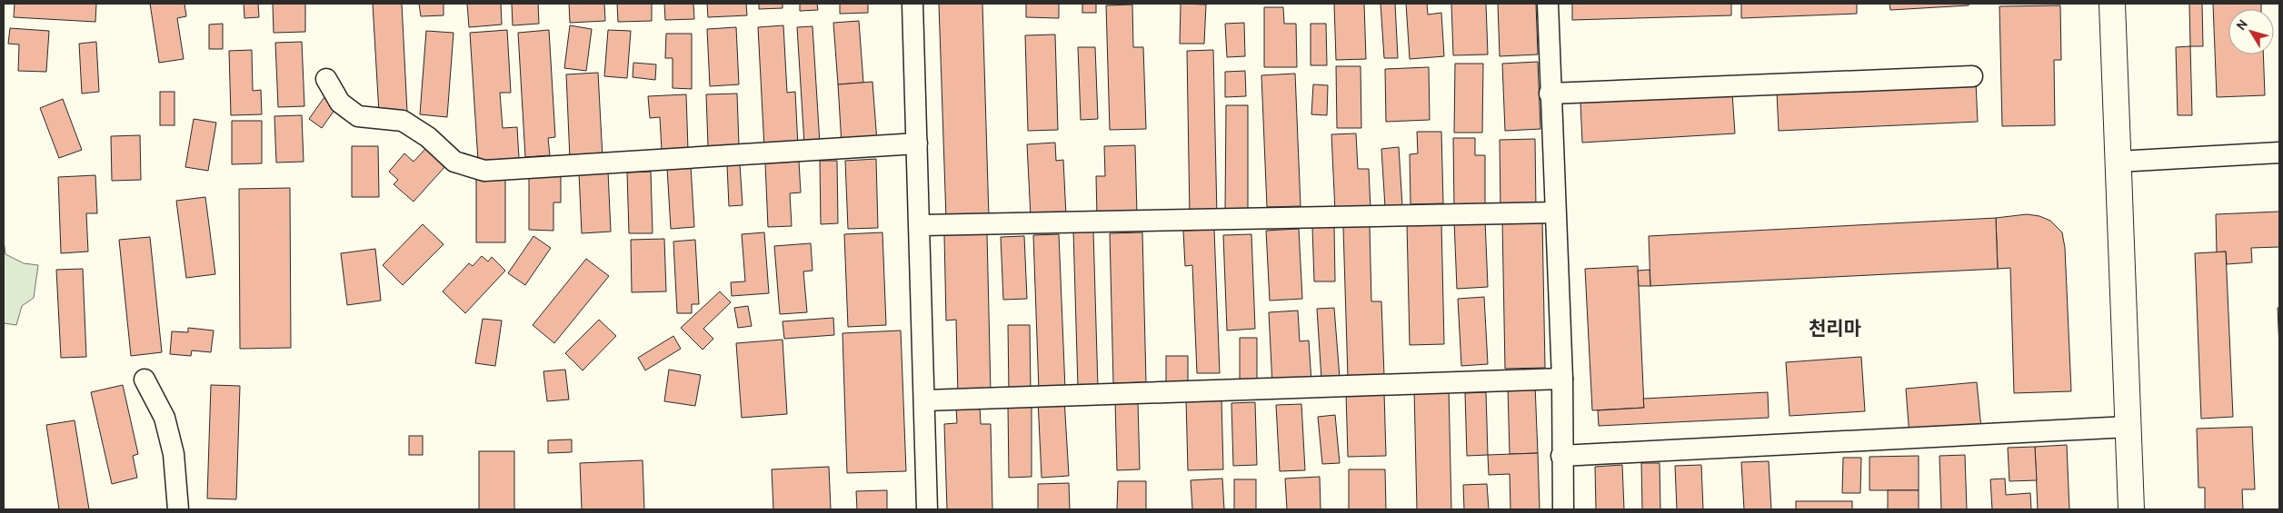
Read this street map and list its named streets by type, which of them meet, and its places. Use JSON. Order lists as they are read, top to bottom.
{
  "districts": ["천리마"],
  "north": "top left"
}
